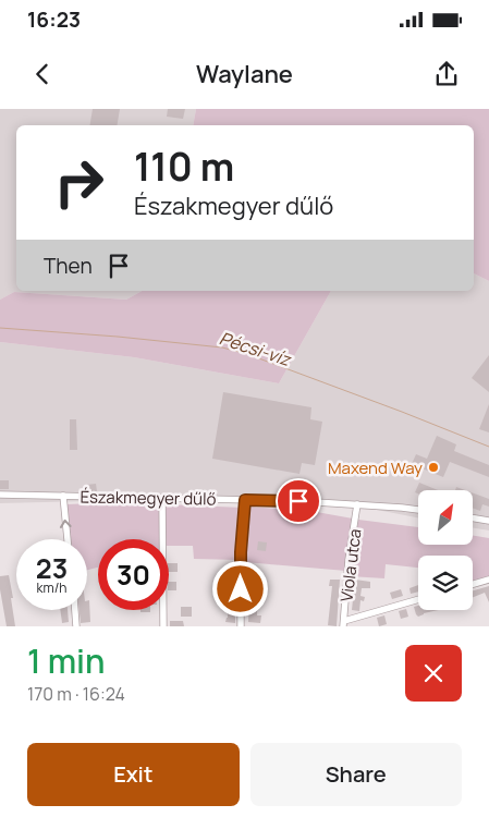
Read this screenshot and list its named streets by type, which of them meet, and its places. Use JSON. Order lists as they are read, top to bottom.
{
  "streets": {
    "street": ["Északmegyer dűlő", "Viola utca"]
  },
  "crossings": [
    ["Északmegyer dűlő", "Viola utca"]
  ],
  "water": ["Pécsi-víz"],
  "places": ["Maxend Way"],
  "north": "top right",
  "page": {
    "status": "16:23",
    "header": "Waylane",
    "turn": ["110 m", "Északmegyer dűlő"],
    "then": "Then",
    "speed": "23 km/h",
    "limit": "30",
    "heading": ["1 min", "170 m · 16:24"],
    "buttons": ["Exit", "Share"]
  }
}
